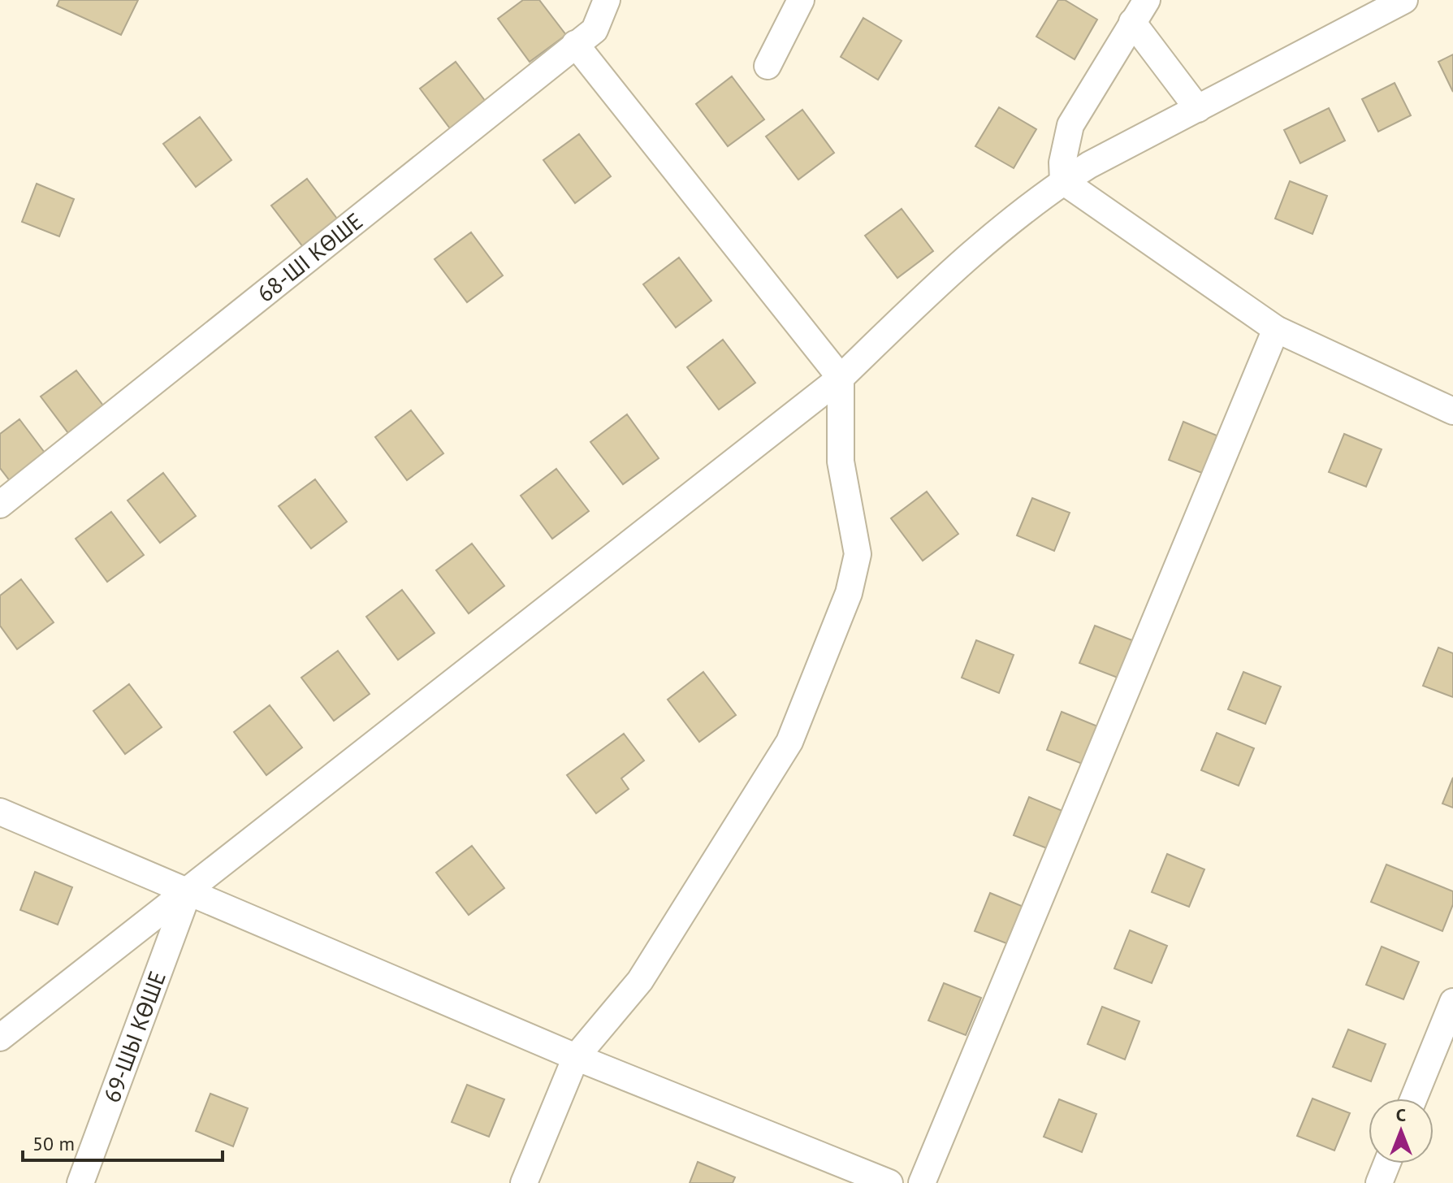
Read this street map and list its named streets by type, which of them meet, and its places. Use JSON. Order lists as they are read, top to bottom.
{
  "streets": {
    "street": ["68-ШІ КӨШЕ", "69-ШЫ КӨШЕ"]
  },
  "scale_bar": "50 m",
  "north": "top"
}
